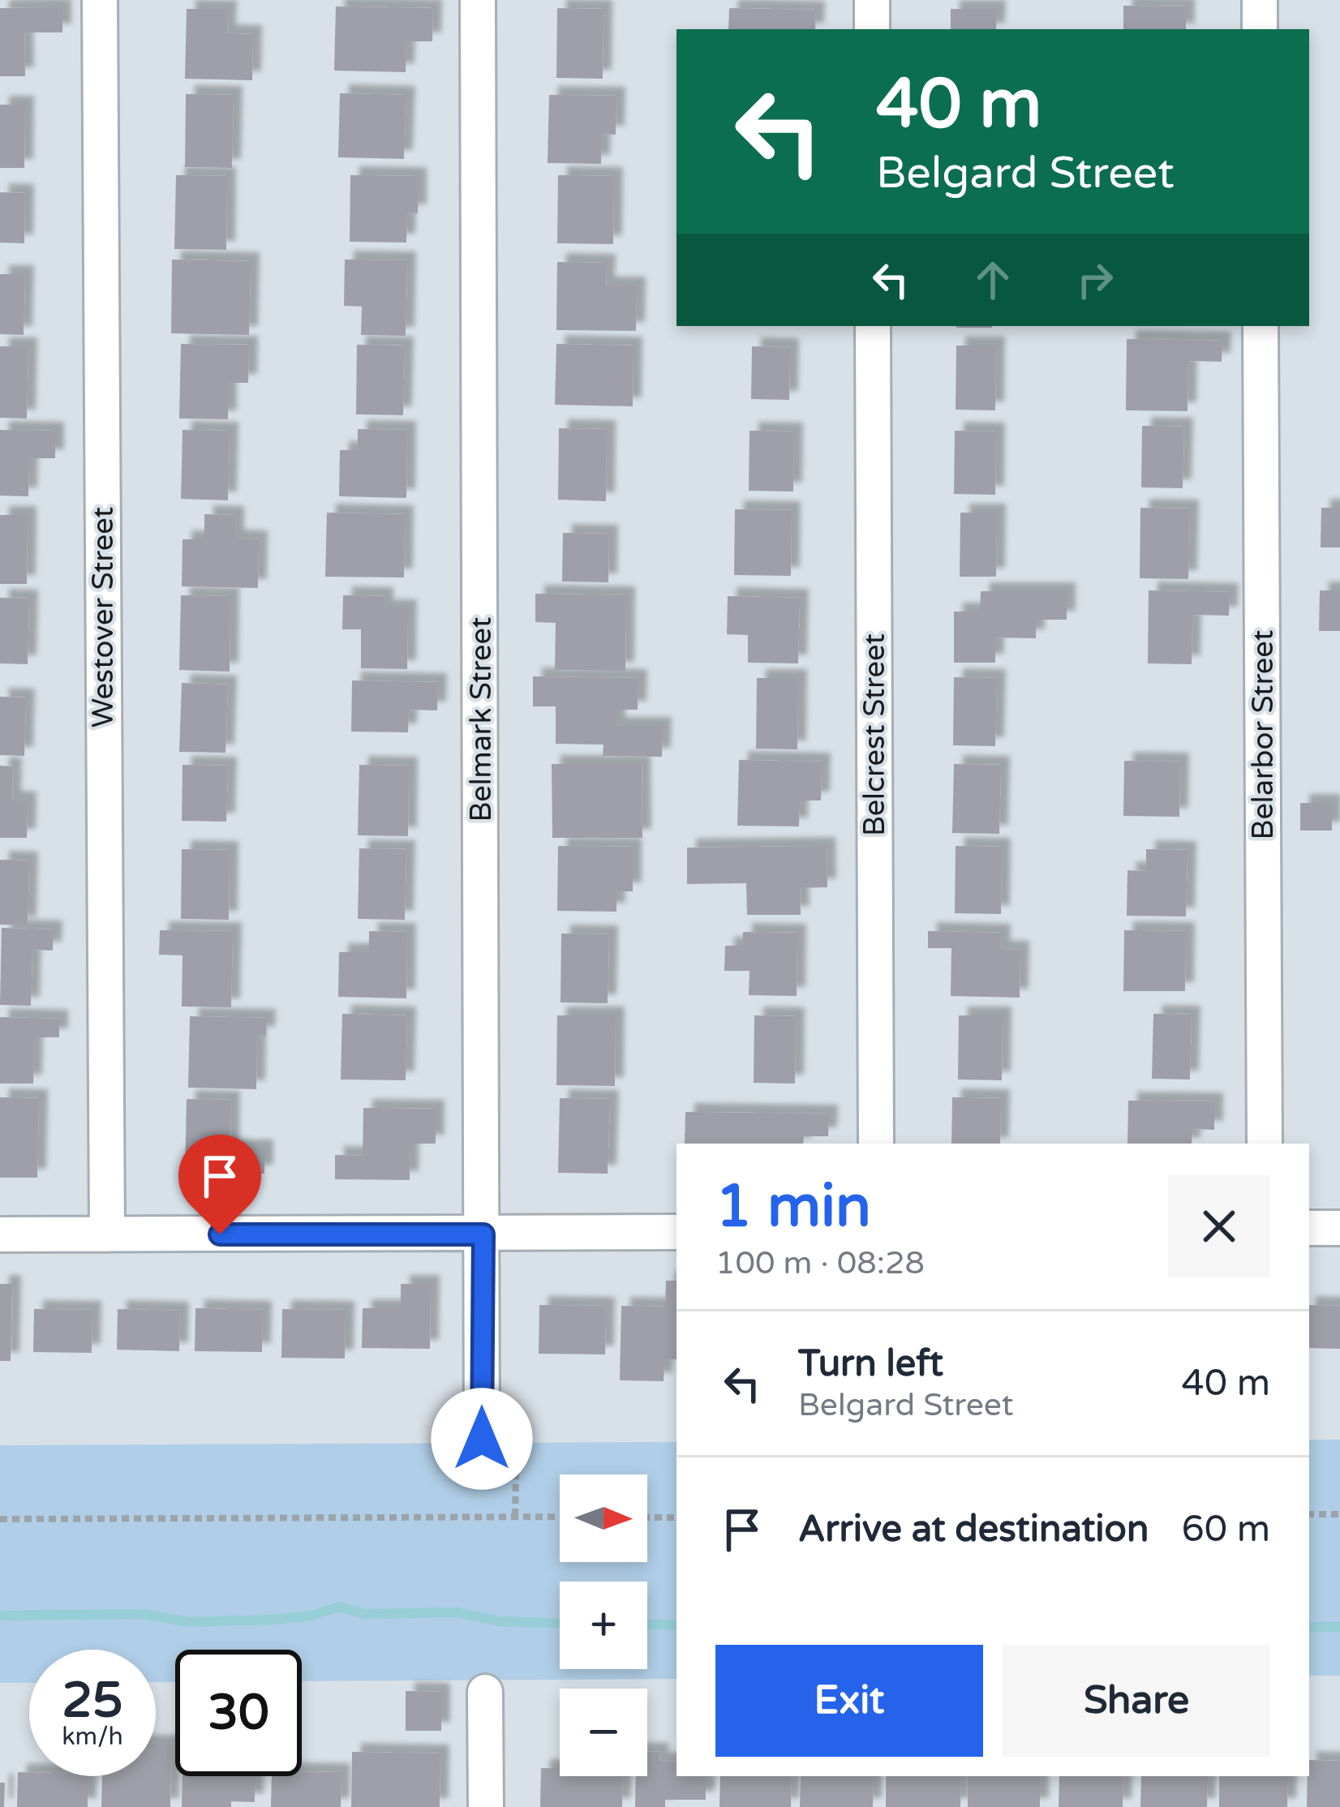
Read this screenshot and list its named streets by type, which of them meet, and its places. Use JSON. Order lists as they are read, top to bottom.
{
  "streets": {
    "street": [
      "Westover Street",
      "Belmark Street",
      "Belcrest Street",
      "Belarbor Street"
    ]
  },
  "north": "right",
  "page": {
    "turn": ["40 m", "Belgard Street"],
    "heading": ["1 min", "100 m · 08:28"],
    "list": [
      {
        "name": "Turn left",
        "note": "Belgard Street",
        "value": "40 m"
      },
      {
        "name": "Arrive at destination",
        "value": "60 m"
      }
    ],
    "map_buttons": ["+", "−"],
    "buttons": ["Exit", "Share"],
    "speed": "25 km/h",
    "limit": "30"
  }
}
